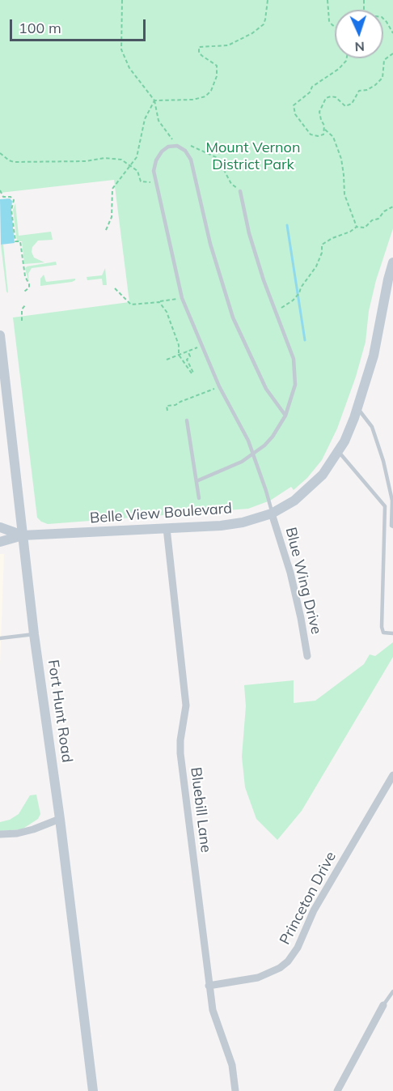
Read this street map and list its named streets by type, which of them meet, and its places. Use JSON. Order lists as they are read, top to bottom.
{
  "streets": {
    "main road": ["Belle View Boulevard", "Fort Hunt Road"],
    "street": ["Blue Wing Drive", "Bluebill Lane", "Princeton Drive"]
  },
  "crossings": [
    ["Belle View Boulevard", "Blue Wing Drive"],
    ["Belle View Boulevard", "Fort Hunt Road"],
    ["Belle View Boulevard", "Bluebill Lane"],
    ["Bluebill Lane", "Princeton Drive"]
  ],
  "parks": ["Mount Vernon District Park"],
  "scale_bar": "100 m",
  "north": "bottom"
}
